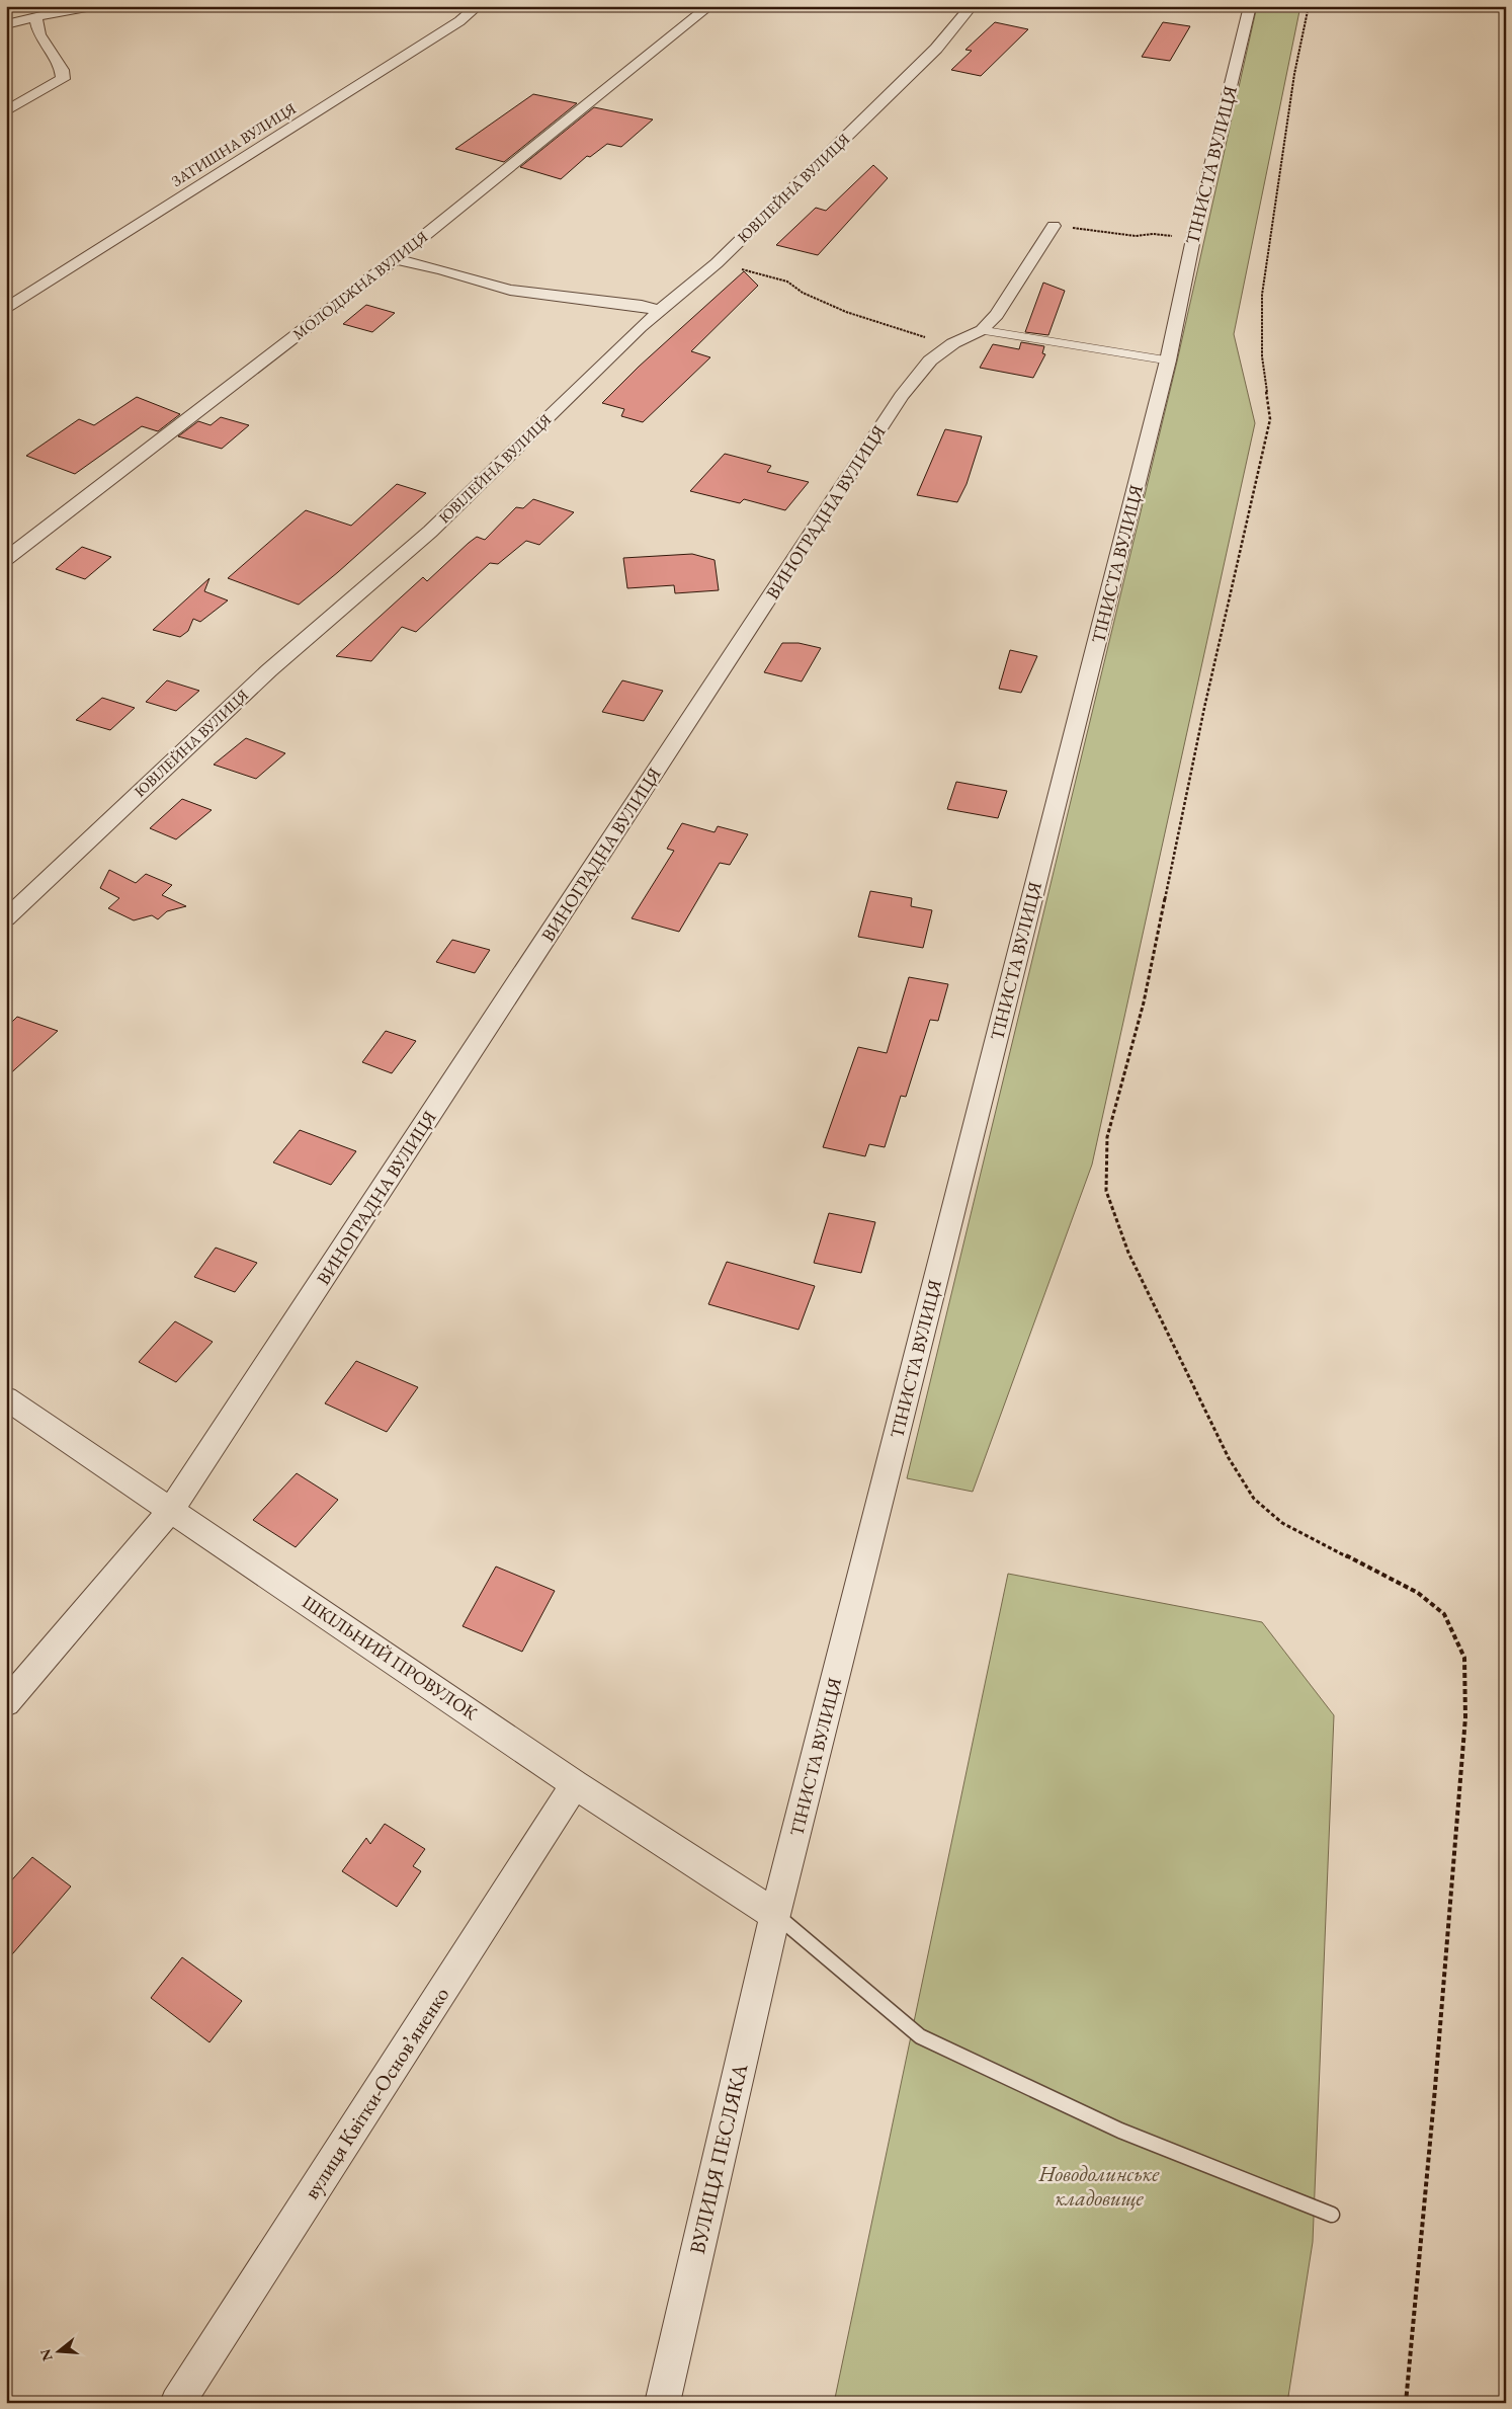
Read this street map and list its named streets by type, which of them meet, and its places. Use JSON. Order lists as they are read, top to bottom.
{
  "streets": {
    "street": [
      "ЗАТИШНА ВУЛИЦЯ",
      "ТІНИСТА ВУЛИЦЯ",
      "ЮВІЛЕЙНА ВУЛИЦЯ",
      "МОЛОДІЖНА ВУЛИЦЯ",
      "ВИНОГРАДНА ВУЛИЦЯ",
      "ШКІЛЬНИЙ ПРОВУЛОК",
      "вулиця Квітки-Основʼяненко",
      "ВУЛИЦЯ ПЕСЛЯКА"
    ]
  },
  "crossings": [
    ["ТІНИСТА ВУЛИЦЯ", "ШКІЛЬНИЙ ПРОВУЛОК"],
    ["ТІНИСТА ВУЛИЦЯ", "ВУЛИЦЯ ПЕСЛЯКА"],
    ["ВИНОГРАДНА ВУЛИЦЯ", "ШКІЛЬНИЙ ПРОВУЛОК"],
    ["ШКІЛЬНИЙ ПРОВУЛОК", "вулиця Квітки-Основʼяненко"],
    ["ШКІЛЬНИЙ ПРОВУЛОК", "ВУЛИЦЯ ПЕСЛЯКА"]
  ],
  "parks": ["Новодолинське кладовище"],
  "north": "left"
}
